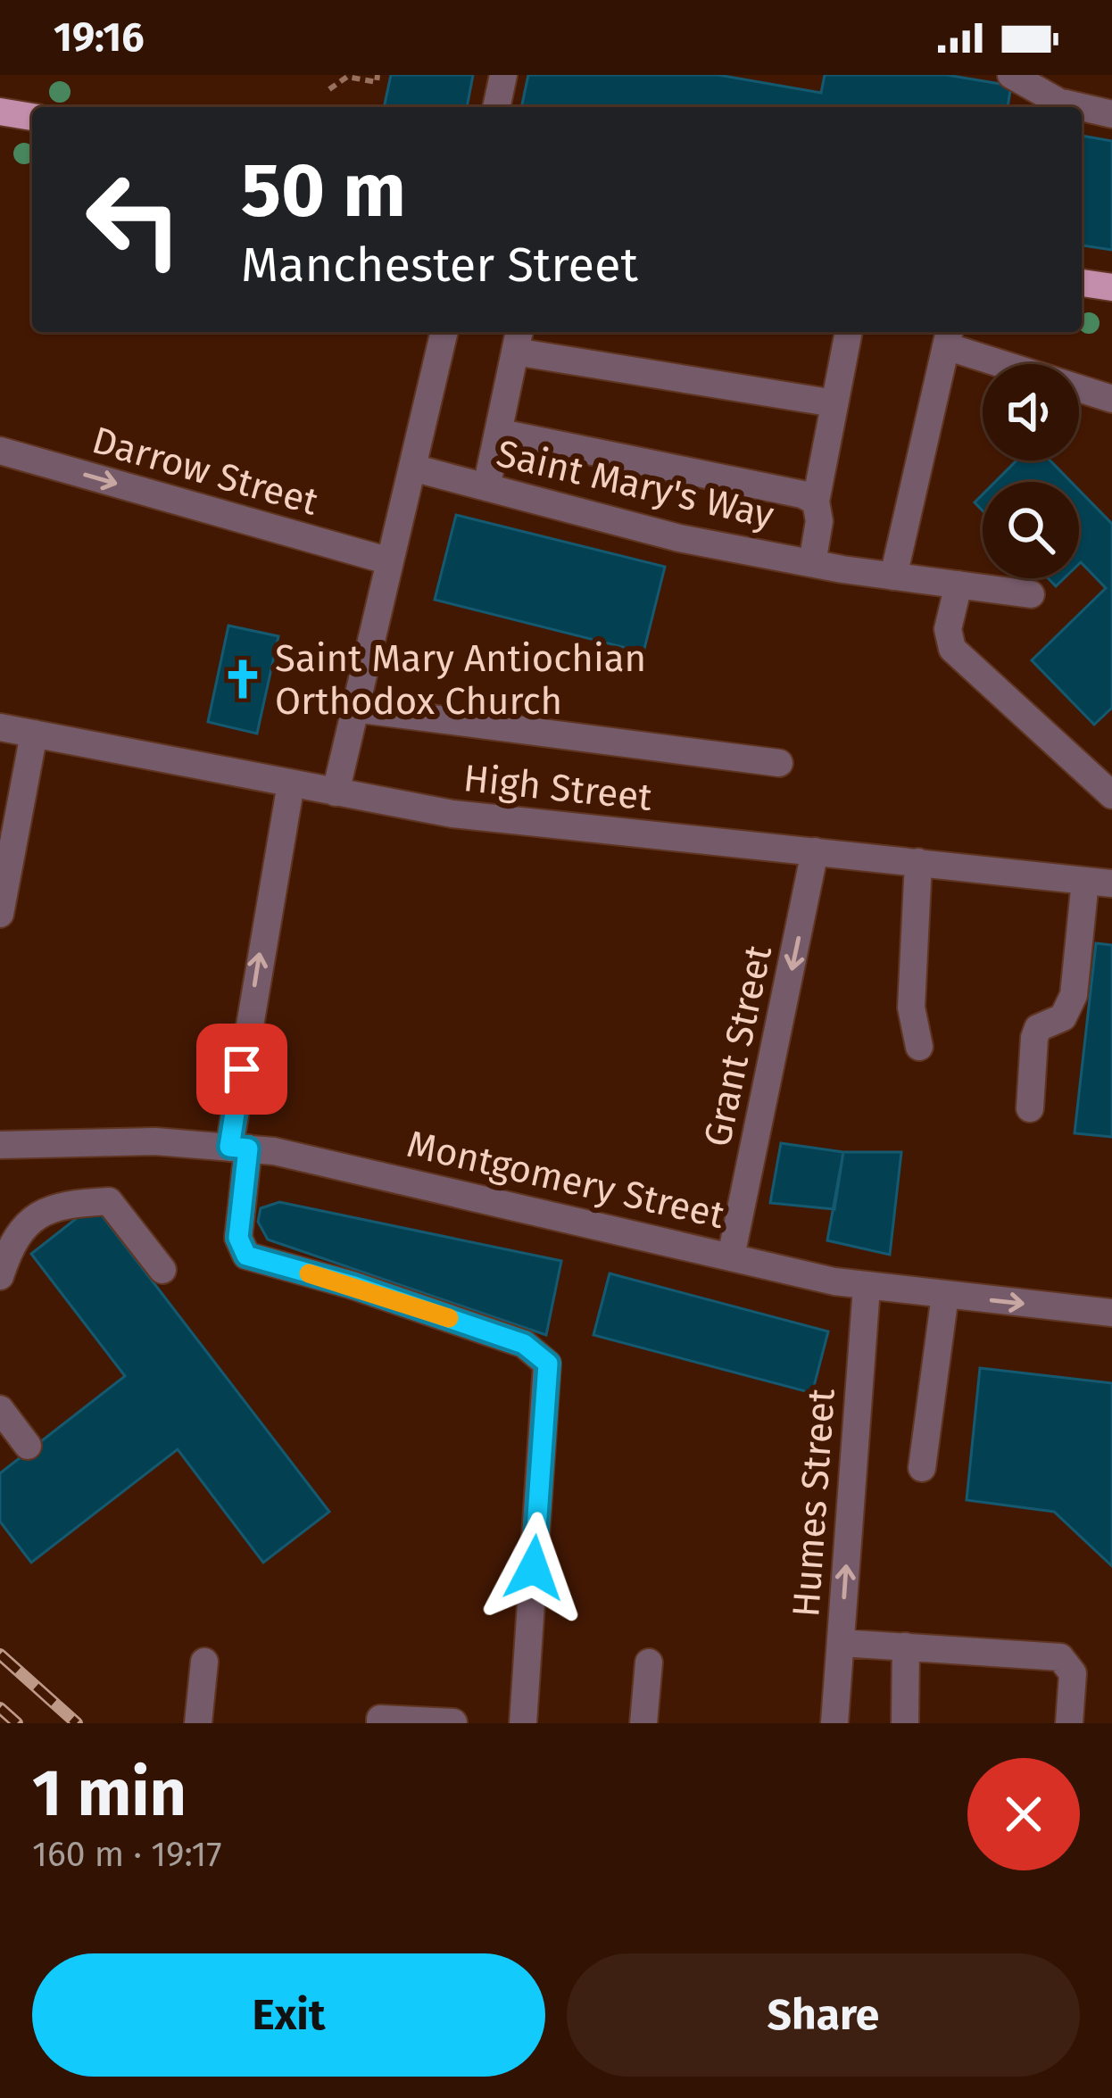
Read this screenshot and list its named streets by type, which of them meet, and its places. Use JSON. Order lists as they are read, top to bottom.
{
  "streets": {
    "street": [
      "Darrow Street",
      "Saint Mary's Way",
      "High Street",
      "Grant Street",
      "Montgomery Street",
      "Humes Street"
    ]
  },
  "crossings": [
    ["High Street", "Grant Street"],
    ["Grant Street", "Montgomery Street"],
    ["Montgomery Street", "Humes Street"]
  ],
  "one_way": ["Darrow Street"],
  "places": {
    "church": ["Saint Mary Antiochian Orthodox Church"]
  },
  "page": {
    "status": "19:16",
    "turn": ["50 m", "Manchester Street"],
    "heading": ["1 min", "160 m · 19:17"],
    "buttons": ["Exit", "Share"]
  }
}
